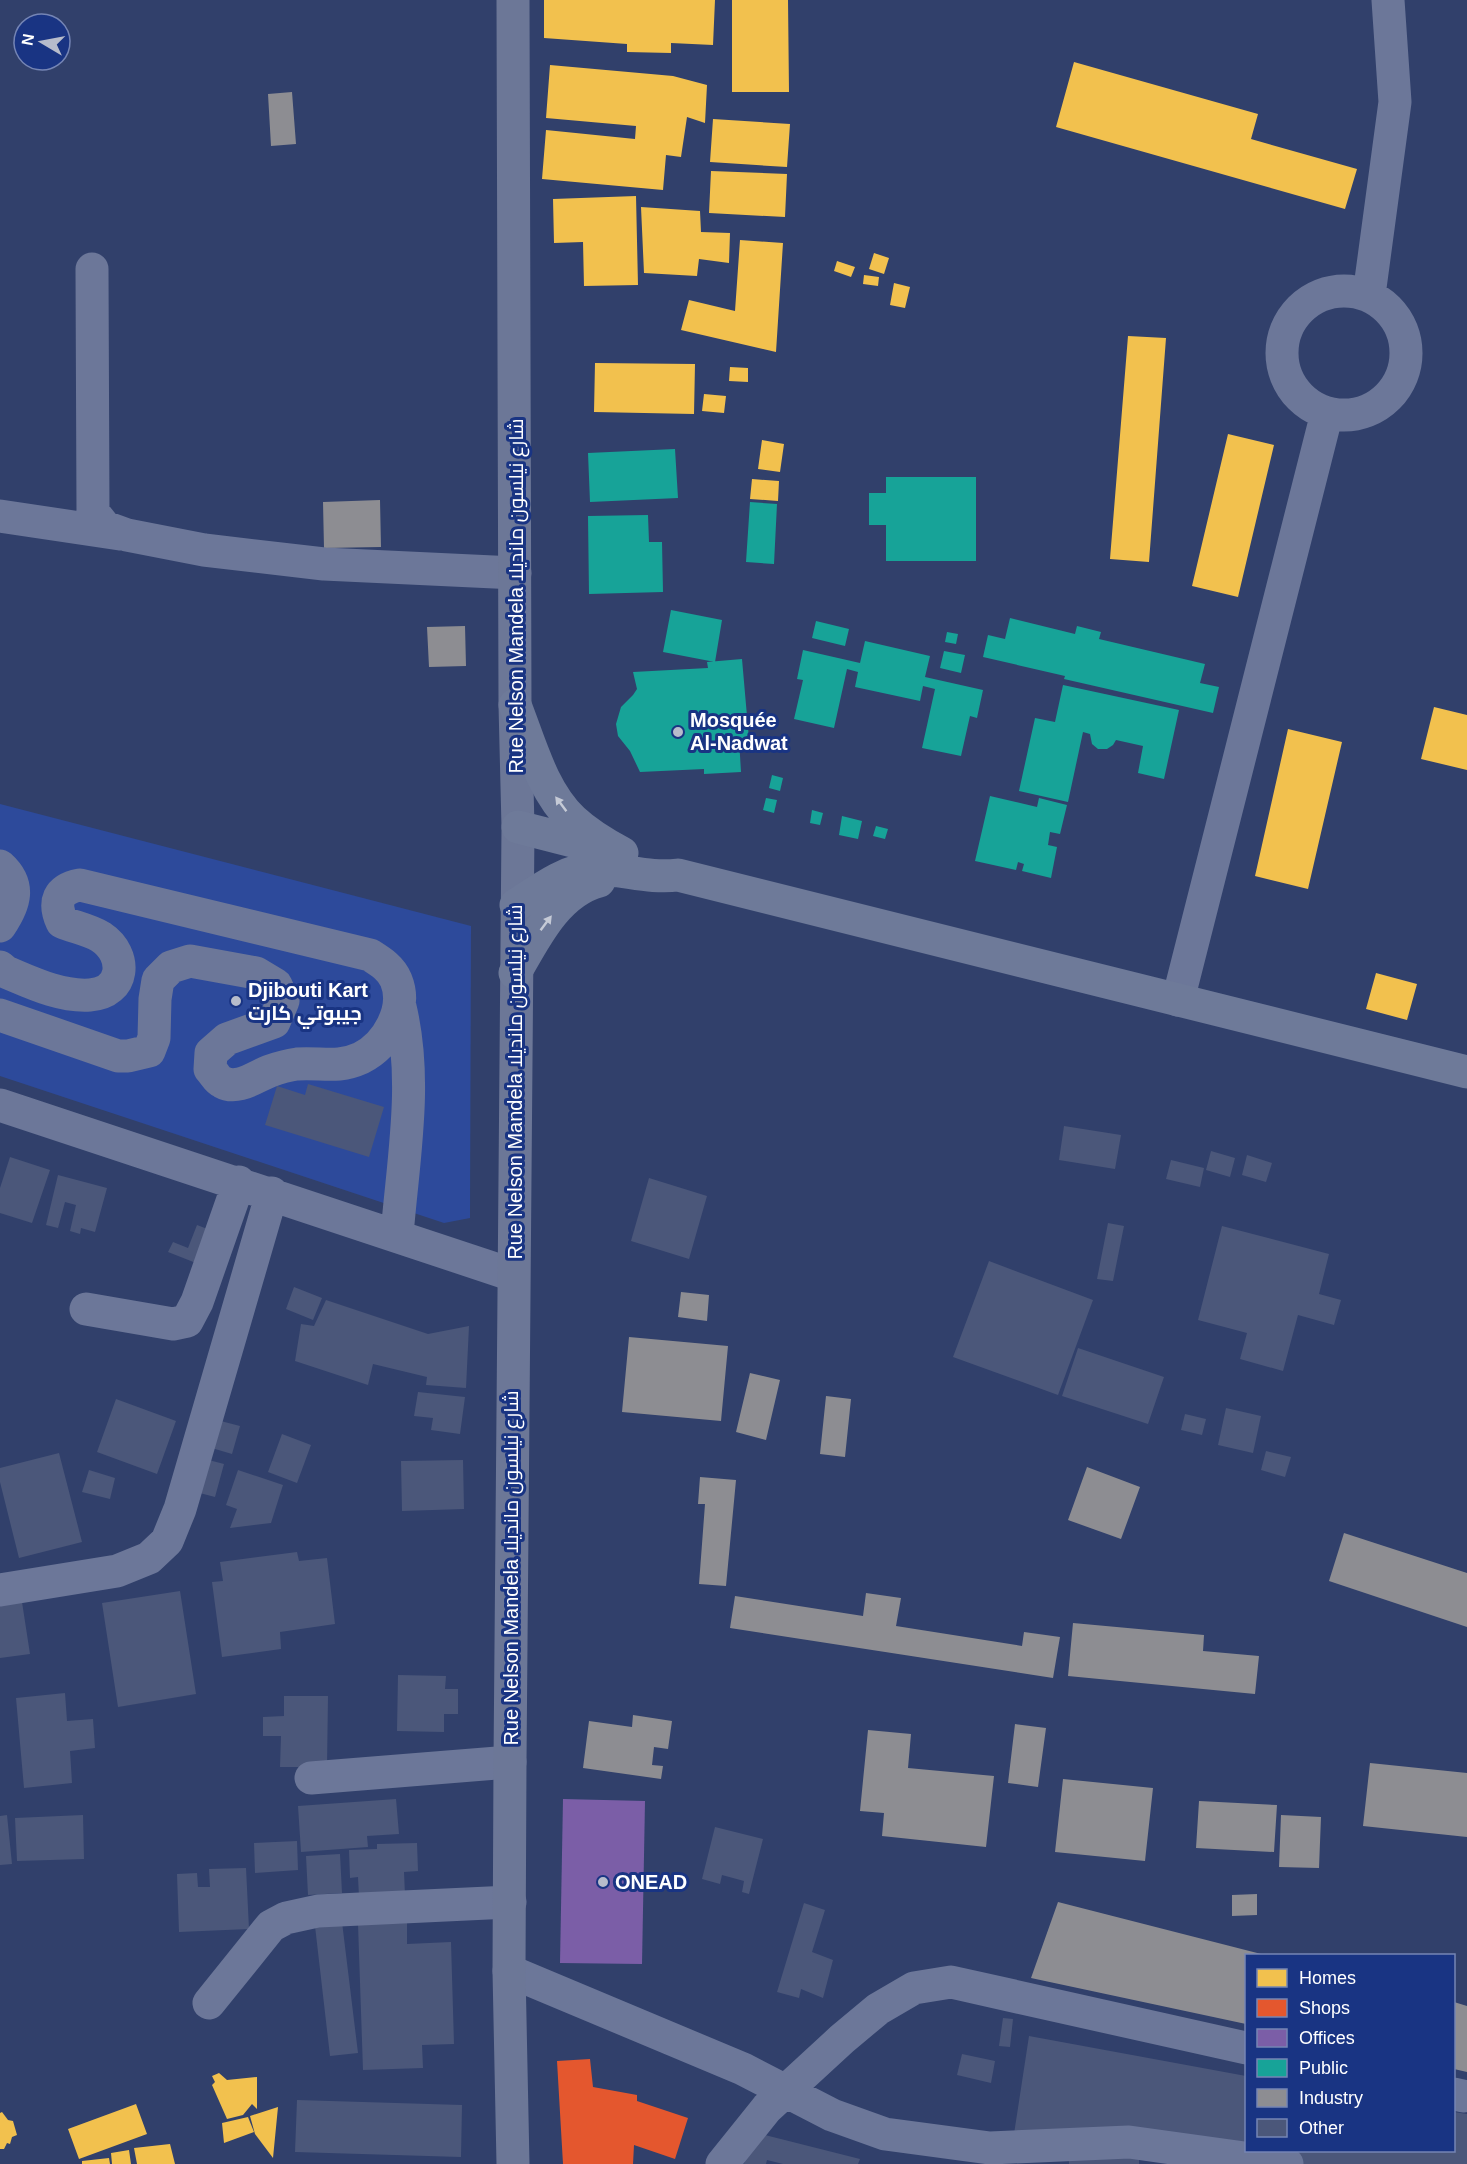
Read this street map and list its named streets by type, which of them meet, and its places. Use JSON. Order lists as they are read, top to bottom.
{
  "streets": {
    "main road": ["Rue Nelson Mandela شارع نيلسون مانديلا"]
  },
  "places": ["Mosquée Al-Nadwat", "Djibouti Kart جيبوتي كارت", "ONEAD"],
  "legend": [
    "Homes",
    "Shops",
    "Offices",
    "Public",
    "Industry",
    "Other"
  ],
  "north": "left"
}
